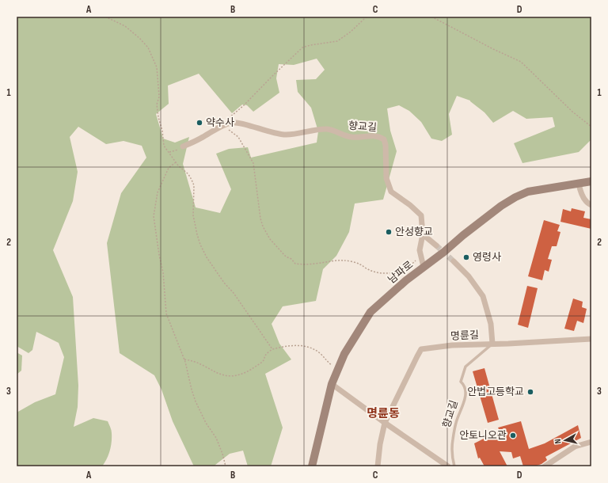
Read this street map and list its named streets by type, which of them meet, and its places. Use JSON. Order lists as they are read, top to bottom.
{
  "streets": {
    "street": ["향교길", "남파로", "명륜길"]
  },
  "crossings": [
    ["향교길", "명륜길"]
  ],
  "districts": ["명륜동"],
  "places": [
    "약수사",
    "안성향교",
    "영령사",
    "안법고등학교",
    "안토니오관"
  ],
  "north": "left",
  "grid": {
    "columns": [
      "A",
      "B",
      "C",
      "D"
    ],
    "rows": ["1", "2", "3"]
  }
}
